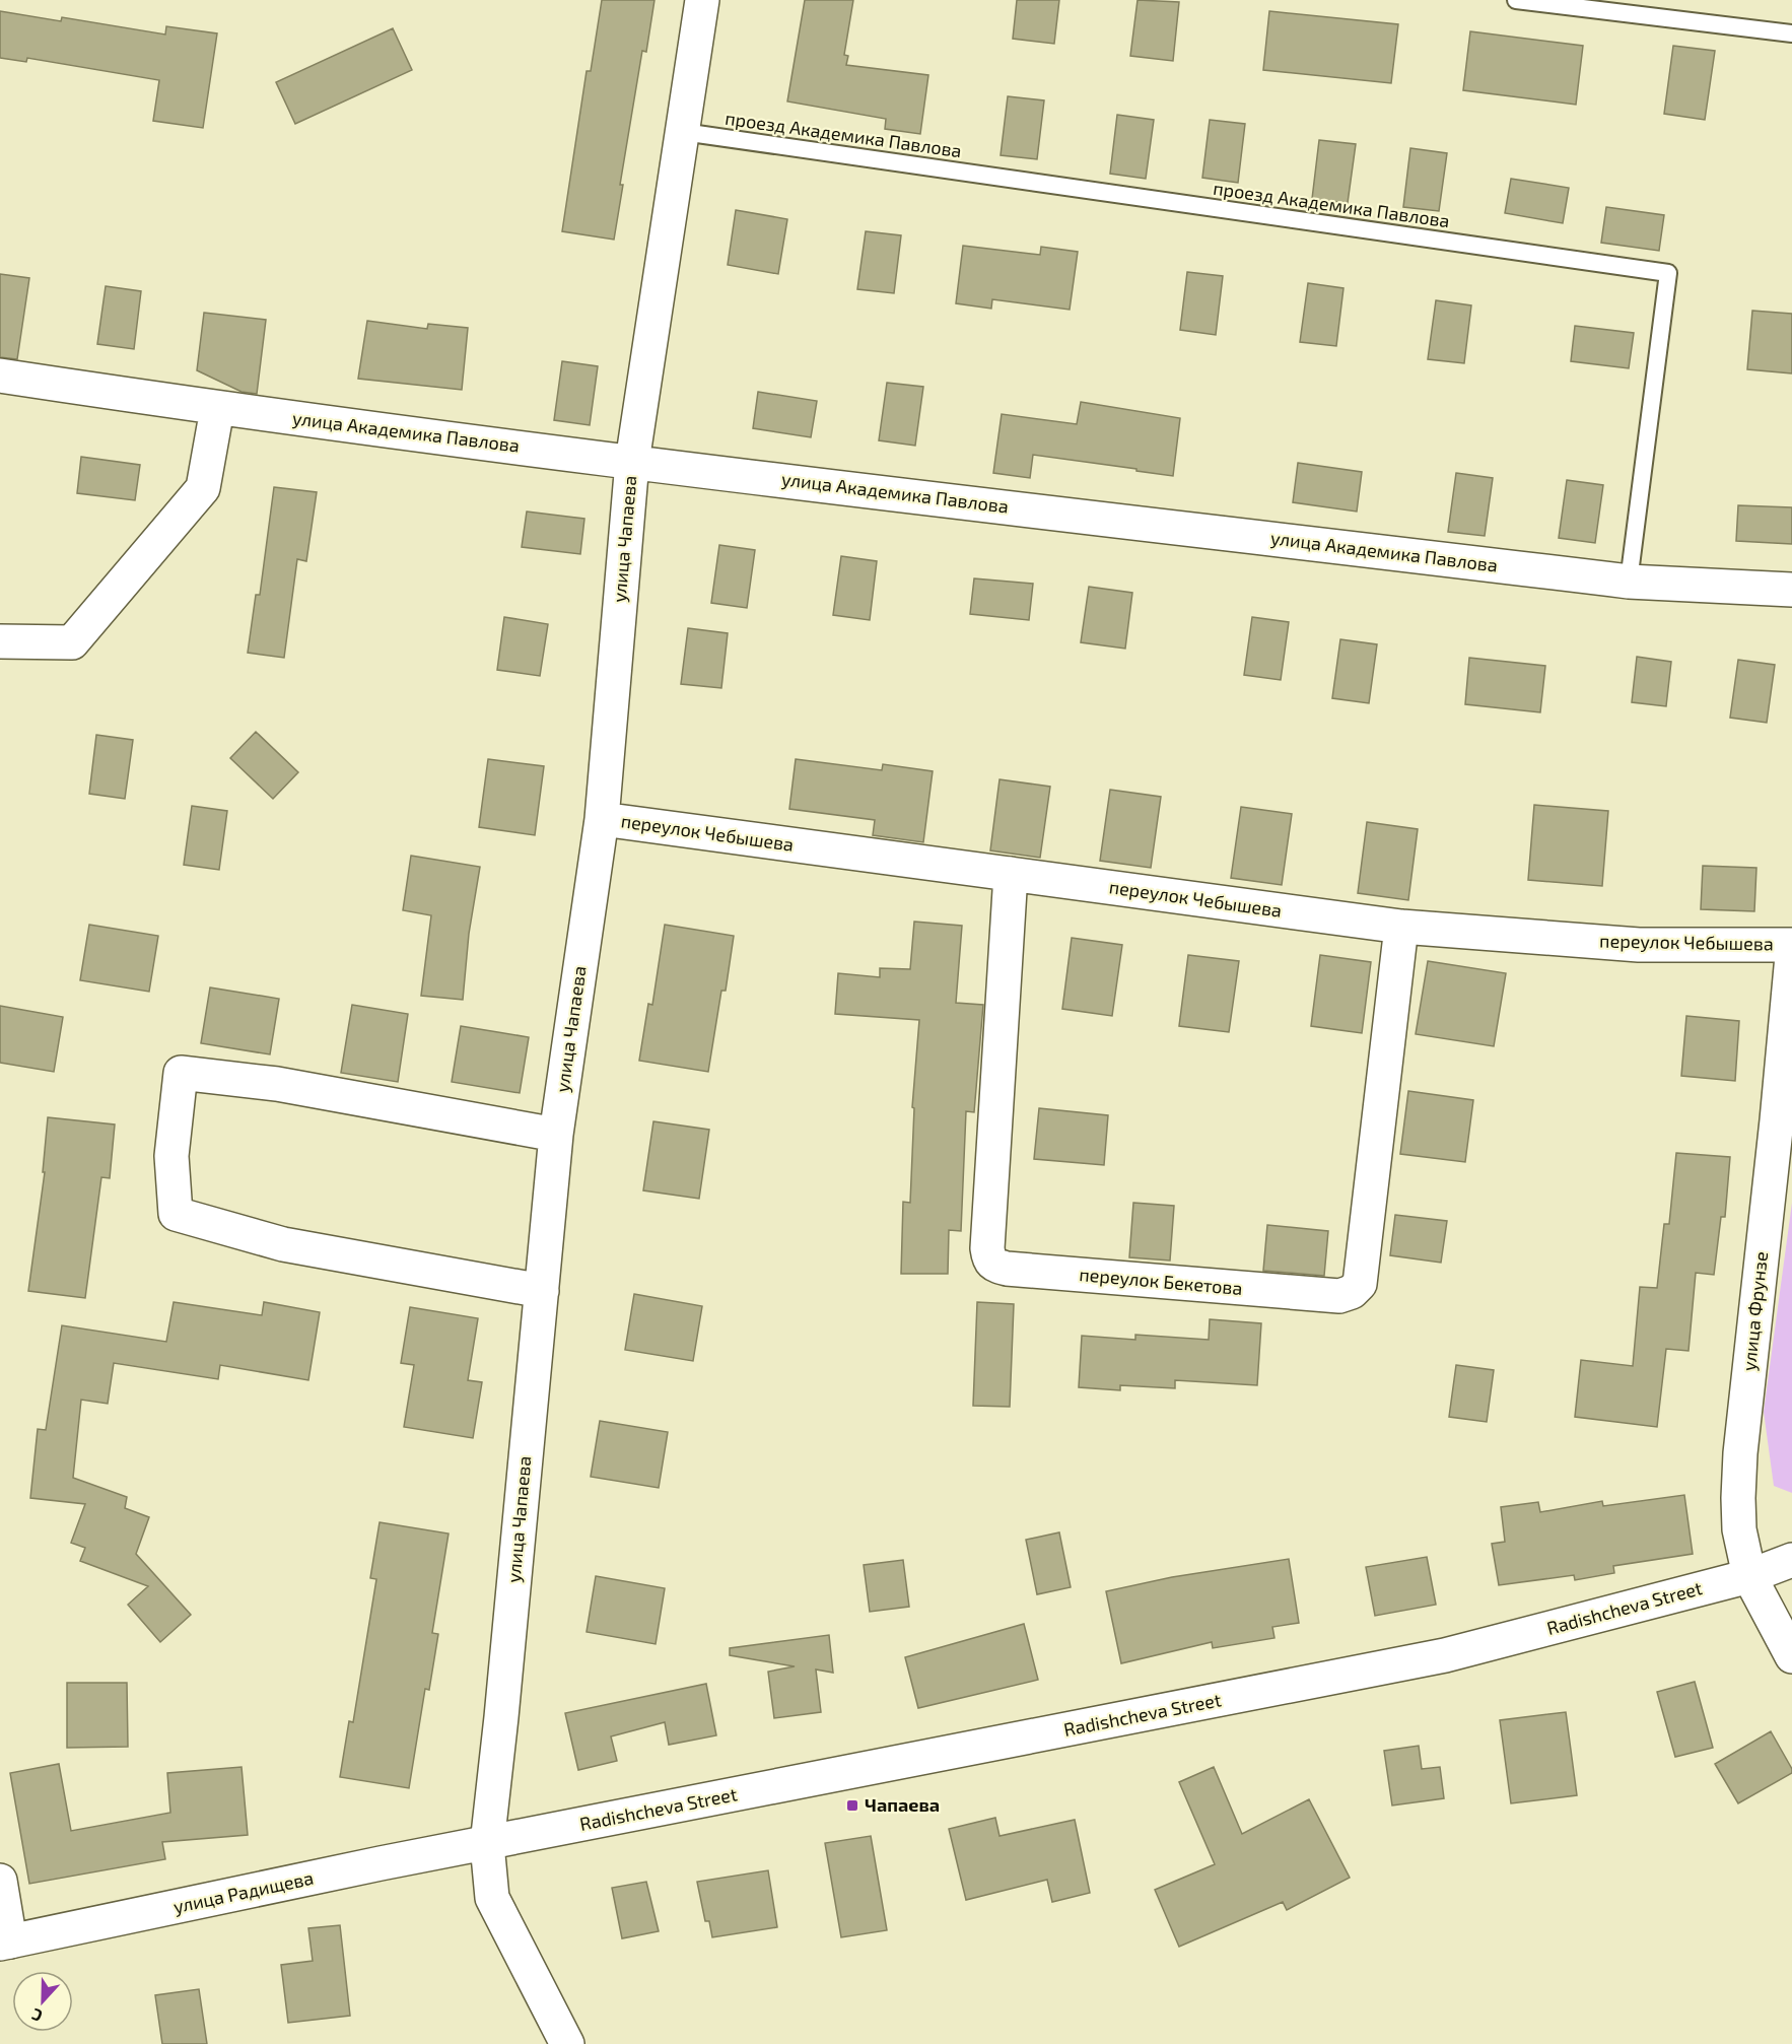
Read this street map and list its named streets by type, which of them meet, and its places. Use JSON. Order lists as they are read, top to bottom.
{
  "streets": {
    "street": [
      "улица Академика Павлова",
      "улица Чапаева",
      "переулок Чебышева",
      "переулок Бекетова",
      "улица Фрунзе",
      "Radishcheva Street",
      "улица Радищева"
    ],
    "lane": ["проезд Академика Павлова"]
  },
  "crossings": [
    ["проезд Академика Павлова", "улица Академика Павлова"],
    ["проезд Академика Павлова", "улица Чапаева"],
    ["улица Академика Павлова", "улица Чапаева"],
    ["улица Чапаева", "переулок Чебышева"],
    ["улица Чапаева", "Radishcheva Street"],
    ["улица Чапаева", "улица Радищева"],
    ["переулок Чебышева", "переулок Бекетова"],
    ["улица Фрунзе", "Radishcheva Street"],
    ["Radishcheva Street", "улица Радищева"]
  ],
  "places": {
    "transit": ["Чапаева"]
  },
  "north": "bottom"
}
